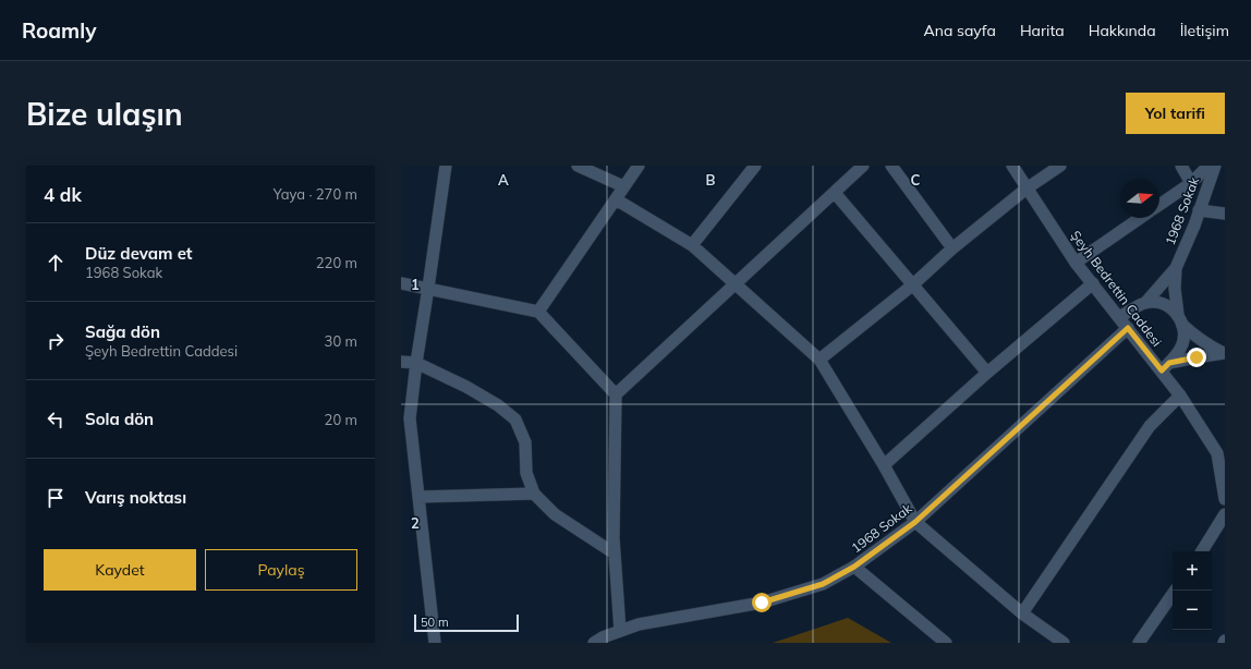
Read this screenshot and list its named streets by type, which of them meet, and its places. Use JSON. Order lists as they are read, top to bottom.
{
  "streets": {
    "street": ["1968 Sokak", "Şeyh Bedrettin Caddesi"]
  },
  "crossings": [
    ["1968 Sokak", "Şeyh Bedrettin Caddesi"]
  ],
  "scale_bar": "50 m",
  "north": "right",
  "page": {
    "header": "Roamly",
    "nav": [
      "Ana sayfa",
      "Harita",
      "Hakkında",
      "İletişim"
    ],
    "buttons": [
      "Yol tarifi",
      ["Kaydet", "Paylaş"]
    ],
    "title": "Bize ulaşın",
    "heading": ["4 dk", "Yaya · 270 m"],
    "list": [
      ["Düz devam et", "1968 Sokak", "220 m"],
      ["Sağa dön", "Şeyh Bedrettin Caddesi", "30 m"],
      ["Sola dön", "20 m"],
      "Varış noktası"
    ],
    "map_buttons": ["+", "−"],
    "scale": "50 m"
  },
  "grid": {
    "columns": ["A", "B", "C"],
    "rows": ["1", "2"]
  }
}
